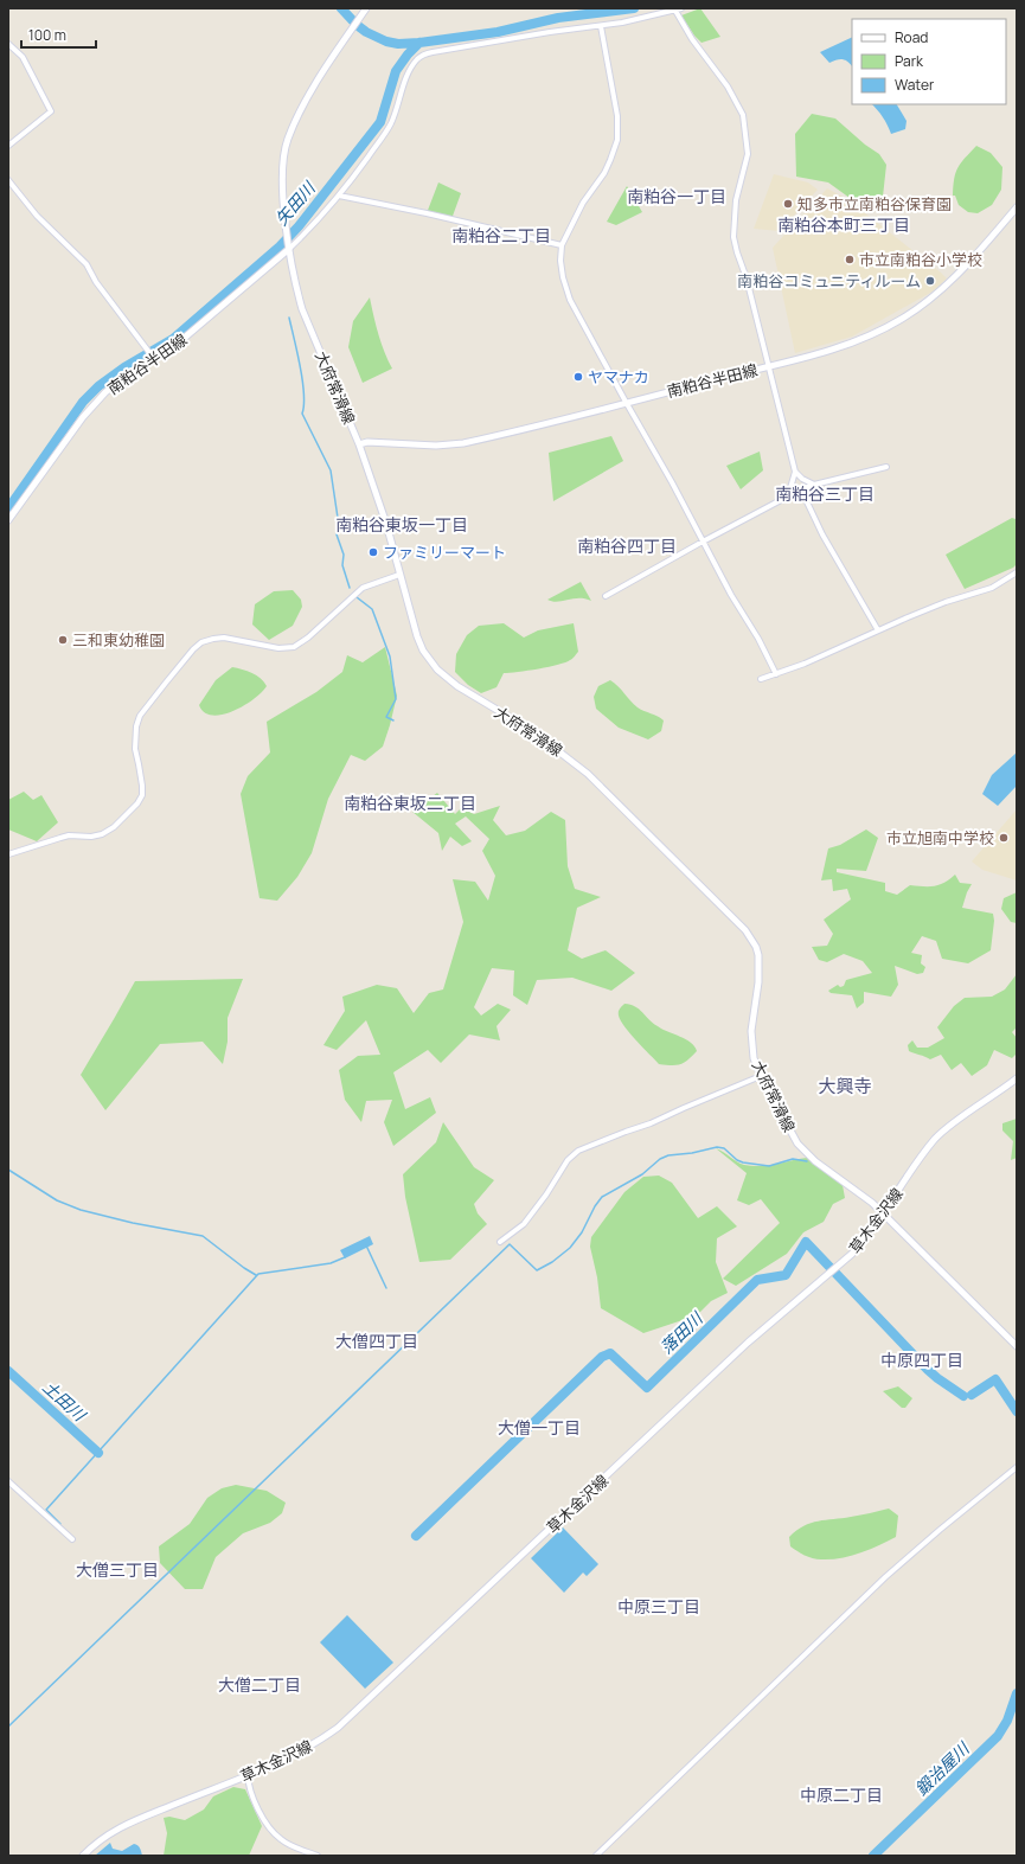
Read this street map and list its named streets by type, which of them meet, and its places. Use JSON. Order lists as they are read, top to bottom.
{
  "streets": {
    "main road": ["南粕谷半田線", "大府常滑線", "草木金沢線"]
  },
  "crossings": [
    ["南粕谷半田線", "大府常滑線"],
    ["大府常滑線", "草木金沢線"]
  ],
  "districts": [
    "南粕谷一丁目",
    "南粕谷本町三丁目",
    "南粕谷二丁目",
    "南粕谷三丁目",
    "南粕谷東坂一丁目",
    "南粕谷四丁目",
    "南粕谷東坂二丁目",
    "大興寺",
    "大僧四丁目",
    "中原四丁目",
    "大僧一丁目",
    "大僧三丁目",
    "中原三丁目",
    "大僧二丁目",
    "中原二丁目"
  ],
  "water": [
    "矢田川",
    "落田川",
    "土田川",
    "鍛治屋川"
  ],
  "places": [
    "知多市立南粕谷保育園",
    "市立南粕谷小学校",
    "南粕谷コミュニティルーム",
    "ヤマナカ",
    "ファミリーマート",
    "三和東幼稚園",
    "市立旭南中学校"
  ],
  "legend": ["Road", "Park", "Water"],
  "scale_bar": "100 m"
}
